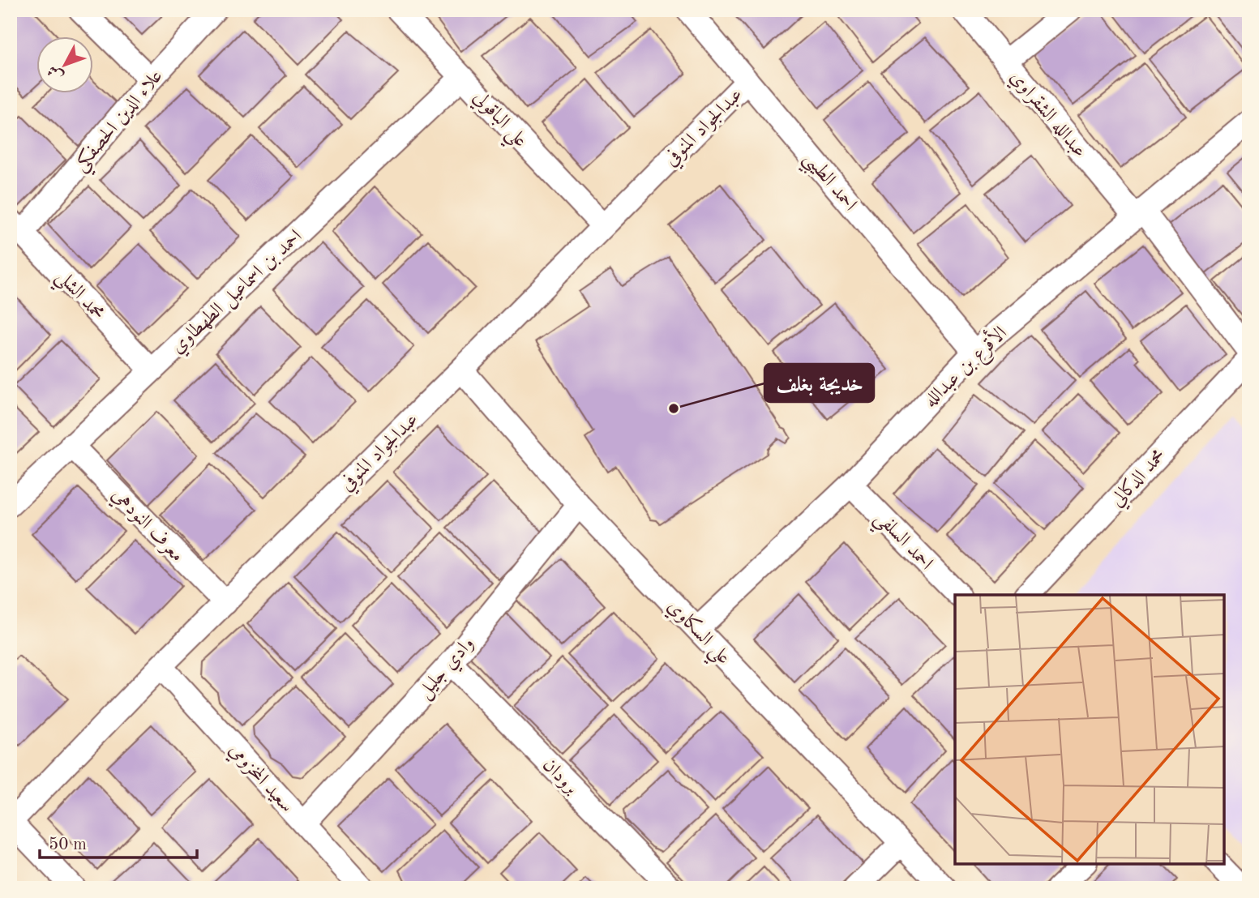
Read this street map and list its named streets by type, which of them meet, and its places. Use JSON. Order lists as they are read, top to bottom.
{
  "streets": {
    "street": [
      "عبدالله الشقراوي",
      "علي الباقولي",
      "علاء الدين الحصفكي",
      "عبدالجواد المنوفي",
      "احمد الطيبي",
      "احمد بن اسماعيل الطهطاوي",
      "محمد الشلي",
      "الأقرع بن عبدالله",
      "محمد الدكالي",
      "معرف النودهي",
      "احمد السلفي",
      "علي السكاوي",
      "وادي جليل",
      "برودان",
      "سعيد المخزومي"
    ]
  },
  "crossings": [
    ["عبدالله الشقراوي", "الأقرع بن عبدالله"],
    ["علي الباقولي", "عبدالجواد المنوفي"],
    ["علي الباقولي", "احمد بن اسماعيل الطهطاوي"],
    ["علاء الدين الحصفكي", "محمد الشلي"],
    ["عبدالجواد المنوفي", "احمد الطيبي"],
    ["عبدالجواد المنوفي", "معرف النودهي"],
    ["عبدالجواد المنوفي", "علي السكاوي"],
    ["عبدالجواد المنوفي", "سعيد المخزومي"],
    ["احمد الطيبي", "الأقرع بن عبدالله"],
    ["احمد بن اسماعيل الطهطاوي", "محمد الشلي"],
    ["احمد بن اسماعيل الطهطاوي", "معرف النودهي"],
    ["الأقرع بن عبدالله", "احمد السلفي"],
    ["الأقرع بن عبدالله", "علي السكاوي"],
    ["علي السكاوي", "وادي جليل"],
    ["وادي جليل", "برودان"],
    ["وادي جليل", "سعيد المخزومي"]
  ],
  "places": ["خديجة بغلف"],
  "scale_bar": "50 m",
  "north": "bottom left"
}
